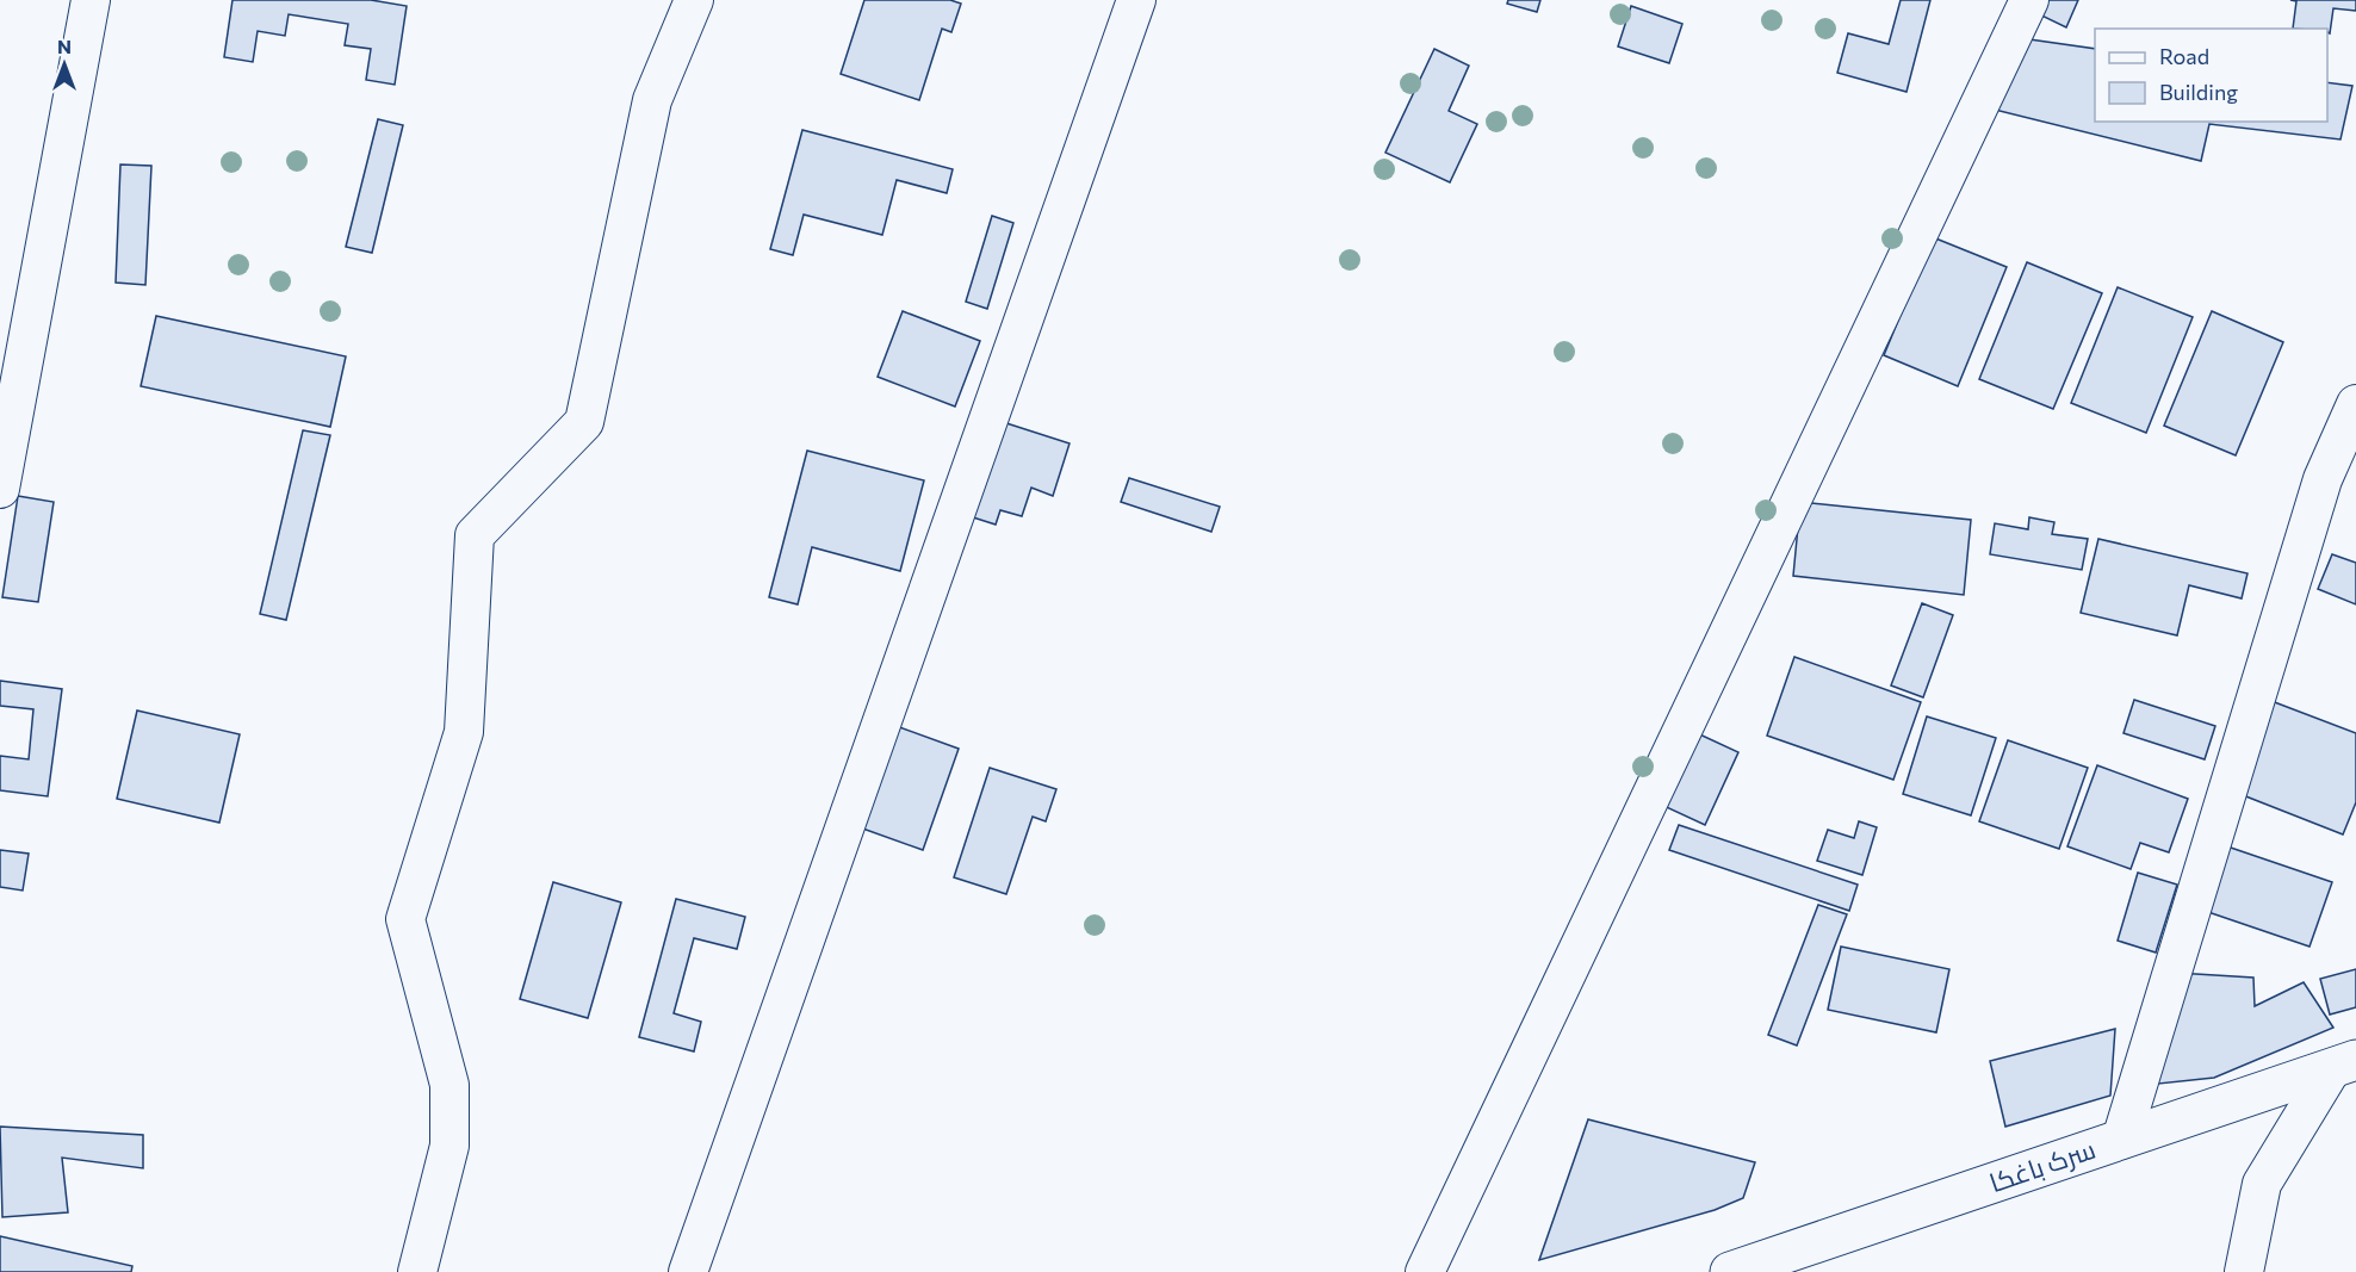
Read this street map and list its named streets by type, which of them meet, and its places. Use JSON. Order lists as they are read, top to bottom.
{
  "streets": {
    "street": ["سرک باغکا"]
  },
  "legend": ["Road", "Building"],
  "north": "top"
}
